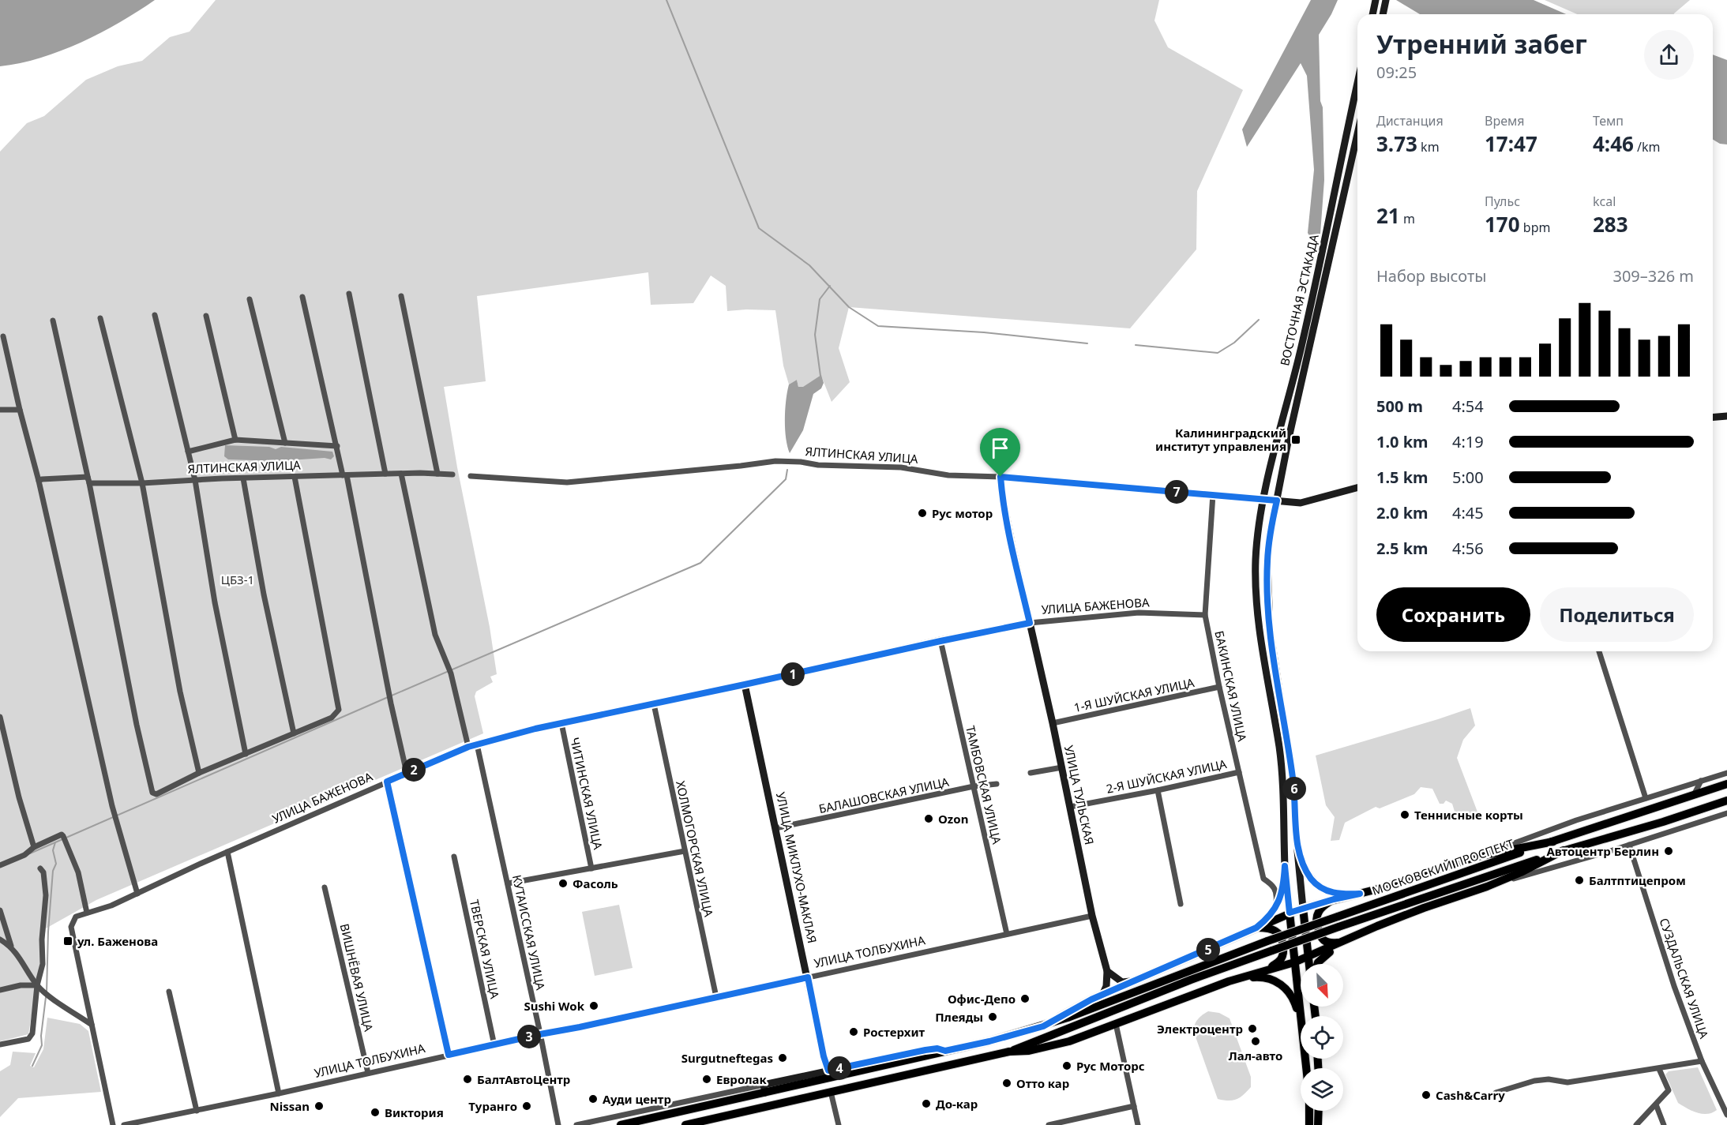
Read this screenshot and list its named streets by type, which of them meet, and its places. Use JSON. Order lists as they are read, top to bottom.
{
  "streets": {
    "main road": [
      "ВОСТОЧНАЯ ЭСТАКАДА",
      "ЯЛТИНСКАЯ УЛИЦА",
      "УЛИЦА БАЖЕНОВА",
      "УЛИЦА ТУЛЬСКАЯ",
      "МОСКОВСКИЙ ПРОСПЕКТ",
      "УЛИЦА МИКЛУХО-МАКЛАЯ"
    ],
    "street": [
      "БАКИНСКАЯ УЛИЦА",
      "1-Я ШУЙСКАЯ УЛИЦА",
      "2-Я ШУЙСКАЯ УЛИЦА",
      "ТАМБОВСКАЯ УЛИЦА",
      "ЧИТИНСКАЯ УЛИЦА",
      "БАЛАШОВСКАЯ УЛИЦА",
      "ХОЛМОГОРСКАЯ УЛИЦА",
      "КУТАИССКАЯ УЛИЦА",
      "ТВЕРСКАЯ УЛИЦА",
      "УЛИЦА ТОЛБУХИНА",
      "ВИШНЁВАЯ УЛИЦА",
      "СУЗДАЛЬСКАЯ УЛИЦА"
    ]
  },
  "crossings": [
    ["ВОСТОЧНАЯ ЭСТАКАДА", "ЯЛТИНСКАЯ УЛИЦА"],
    ["ВОСТОЧНАЯ ЭСТАКАДА", "БАКИНСКАЯ УЛИЦА"],
    ["ЯЛТИНСКАЯ УЛИЦА", "БАКИНСКАЯ УЛИЦА"],
    ["ЯЛТИНСКАЯ УЛИЦА", "УЛИЦА ТУЛЬСКАЯ"],
    ["УЛИЦА БАЖЕНОВА", "БАКИНСКАЯ УЛИЦА"],
    ["УЛИЦА БАЖЕНОВА", "ТАМБОВСКАЯ УЛИЦА"],
    ["УЛИЦА БАЖЕНОВА", "ЧИТИНСКАЯ УЛИЦА"],
    ["УЛИЦА БАЖЕНОВА", "УЛИЦА ТУЛЬСКАЯ"],
    ["УЛИЦА БАЖЕНОВА", "ХОЛМОГОРСКАЯ УЛИЦА"],
    ["УЛИЦА БАЖЕНОВА", "УЛИЦА МИКЛУХО-МАКЛАЯ"],
    ["УЛИЦА БАЖЕНОВА", "КУТАИССКАЯ УЛИЦА"],
    ["БАКИНСКАЯ УЛИЦА", "1-Я ШУЙСКАЯ УЛИЦА"],
    ["БАКИНСКАЯ УЛИЦА", "2-Я ШУЙСКАЯ УЛИЦА"],
    ["1-Я ШУЙСКАЯ УЛИЦА", "УЛИЦА ТУЛЬСКАЯ"],
    ["2-Я ШУЙСКАЯ УЛИЦА", "УЛИЦА ТУЛЬСКАЯ"],
    ["ТАМБОВСКАЯ УЛИЦА", "БАЛАШОВСКАЯ УЛИЦА"],
    ["ТАМБОВСКАЯ УЛИЦА", "УЛИЦА ТОЛБУХИНА"],
    ["БАЛАШОВСКАЯ УЛИЦА", "УЛИЦА МИКЛУХО-МАКЛАЯ"],
    ["УЛИЦА ТУЛЬСКАЯ", "УЛИЦА ТОЛБУХИНА"],
    ["ХОЛМОГОРСКАЯ УЛИЦА", "УЛИЦА ТОЛБУХИНА"],
    ["МОСКОВСКИЙ ПРОСПЕКТ", "УЛИЦА МИКЛУХО-МАКЛАЯ"],
    ["УЛИЦА МИКЛУХО-МАКЛАЯ", "УЛИЦА ТОЛБУХИНА"],
    ["КУТАИССКАЯ УЛИЦА", "УЛИЦА ТОЛБУХИНА"],
    ["ТВЕРСКАЯ УЛИЦА", "УЛИЦА ТОЛБУХИНА"],
    ["УЛИЦА ТОЛБУХИНА", "ВИШНЁВАЯ УЛИЦА"]
  ],
  "parks": ["ЦБЗ-1"],
  "places": {
    "transit": ["Калининградский институт управления", "ул. Баженова"],
    "other": [
      "Рус мотор",
      "Теннисные корты",
      "Ozon",
      "Автоцентр Берлин",
      "Балтптицепром",
      "Фасоль",
      "Офис-Депо",
      "Sushi Wok",
      "Плеяды",
      "Электроцентр",
      "Ростерхит",
      "Лал-авто",
      "Surgutneftegas",
      "Рус Моторс",
      "БалтАвтоЦентр",
      "Евролак",
      "Отто кар",
      "Cash&Carry",
      "Ауди центр",
      "До-кар",
      "Nissan",
      "Туранго",
      "Виктория"
    ]
  },
  "north": "bottom right",
  "page": {
    "heading": ["Утренний забег", "09:25"],
    "stats": [
      ["Дистанция", "3.73 km"],
      ["Время", "17:47"],
      ["Темп", "4:46 /km"],
      ["21 m"],
      ["Пульс", "170 bpm"],
      ["kcal", "283"]
    ],
    "chart": ["Набор высоты", "309–326 m"],
    "list": [
      {
        "name": "500 m",
        "note": "4:54"
      },
      {
        "name": "1.0 km",
        "note": "4:19"
      },
      {
        "name": "1.5 km",
        "note": "5:00"
      },
      {
        "name": "2.0 km",
        "note": "4:45"
      },
      {
        "name": "2.5 km",
        "note": "4:56"
      }
    ],
    "pins": [
      "7",
      "1",
      "2",
      "6",
      "5",
      "3",
      "4"
    ],
    "buttons": ["Сохранить", "Поделиться"]
  }
}
